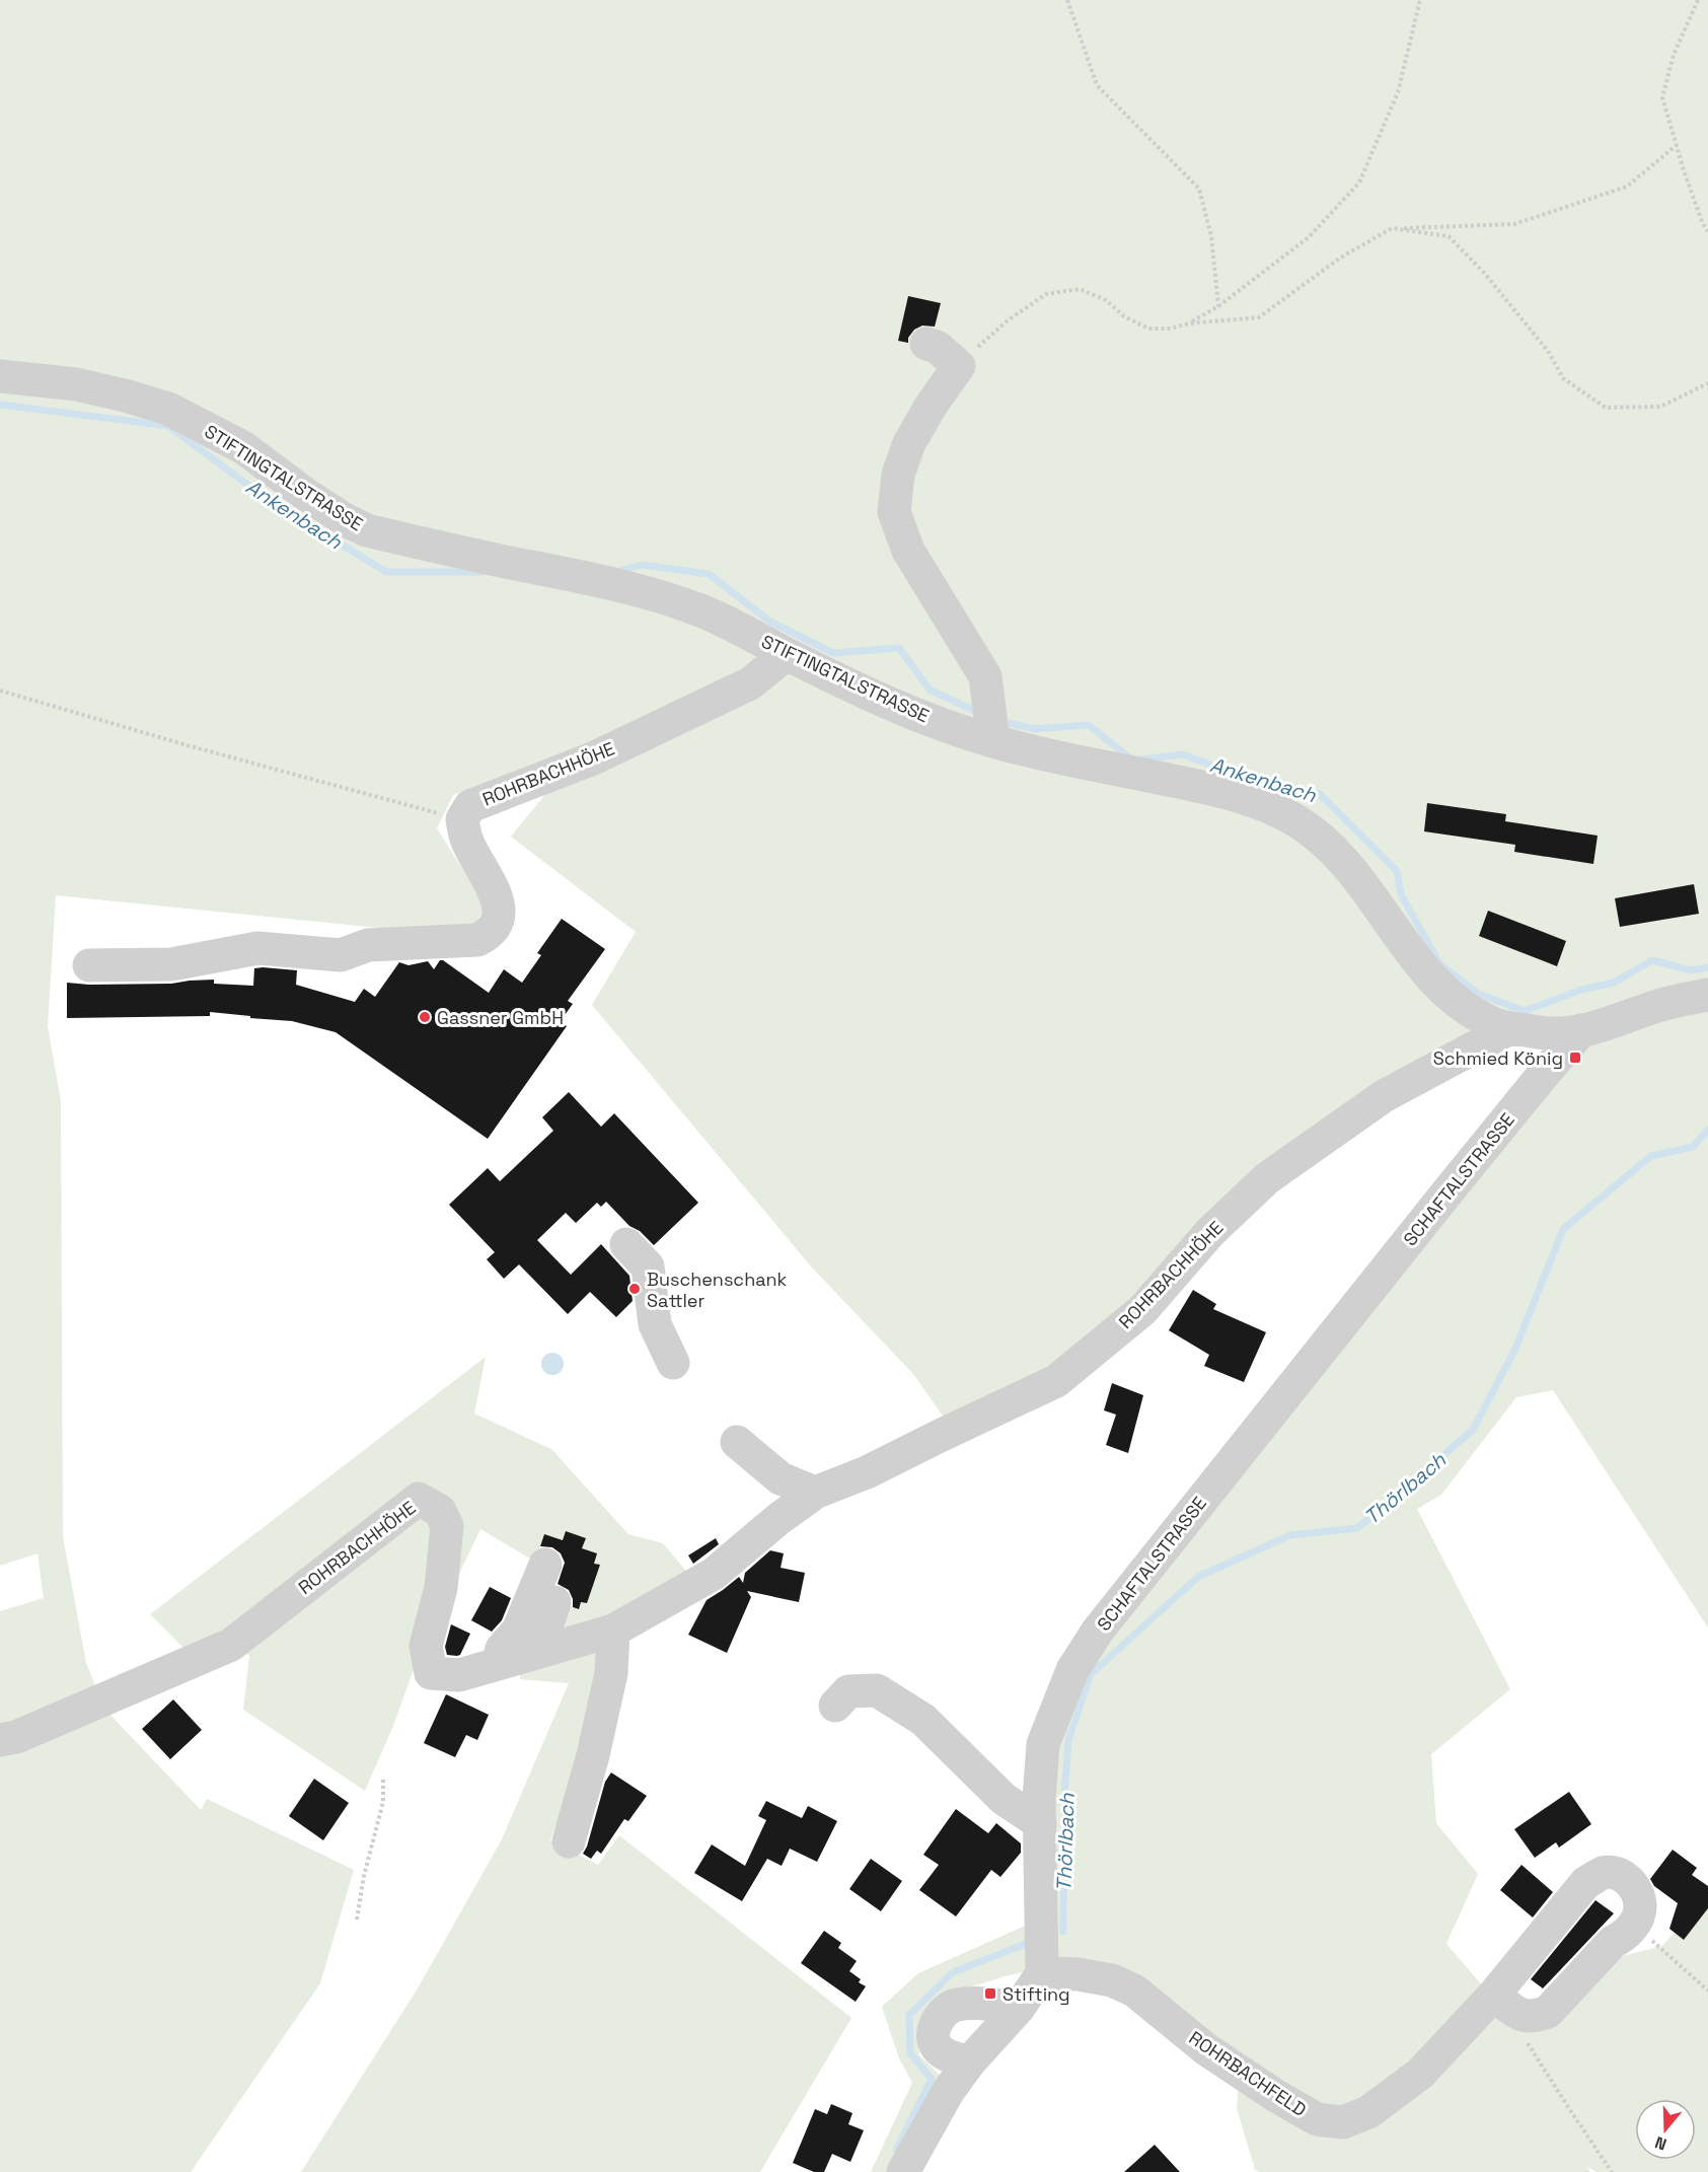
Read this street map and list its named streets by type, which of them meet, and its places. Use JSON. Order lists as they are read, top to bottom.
{
  "streets": {
    "street": [
      "STIFTINGTALSTRASSE",
      "ROHRBACHHÖHE",
      "SCHAFTALSTRASSE",
      "ROHRBACHFELD"
    ]
  },
  "crossings": [
    ["STIFTINGTALSTRASSE", "ROHRBACHHÖHE"],
    ["STIFTINGTALSTRASSE", "SCHAFTALSTRASSE"],
    ["SCHAFTALSTRASSE", "ROHRBACHFELD"]
  ],
  "water": ["Ankenbach", "Thörlbach"],
  "places": {
    "other": ["Gassner GmbH", "Buschenschank Sattler"],
    "transit": ["Schmied König", "Stifting"]
  },
  "north": "bottom"
}
